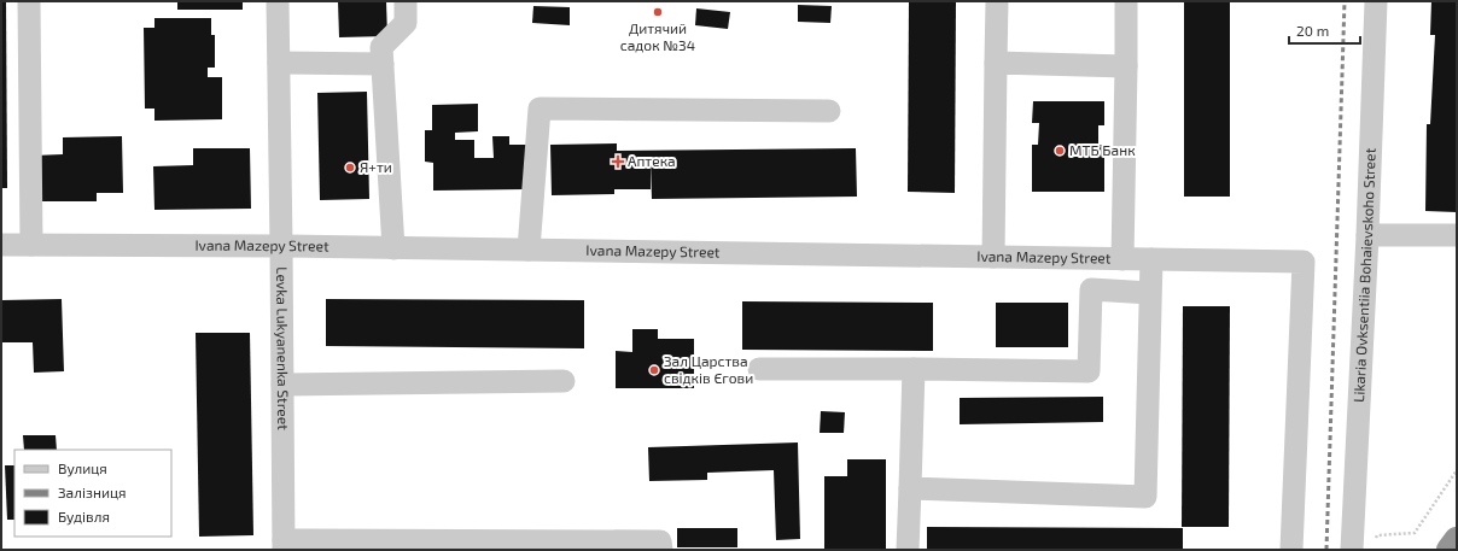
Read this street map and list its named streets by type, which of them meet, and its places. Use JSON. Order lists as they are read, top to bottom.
{
  "streets": {
    "street": ["Ivana Mazepy Street", "Likaria Ovksentiia Bohaievskoho Street", "Levka Lukyanenka Street"]
  },
  "crossings": [
    ["Ivana Mazepy Street", "Levka Lukyanenka Street"]
  ],
  "places": {
    "other": [
      "Дитячий садок №34",
      "МТБ Банк",
      "Я+ти",
      "Зал Царства свідків Єгови"
    ],
    "health": ["Аптeка"]
  },
  "legend": ["Вулиця", "Залізниця", "Будівля"],
  "scale_bar": "20 m"
}
